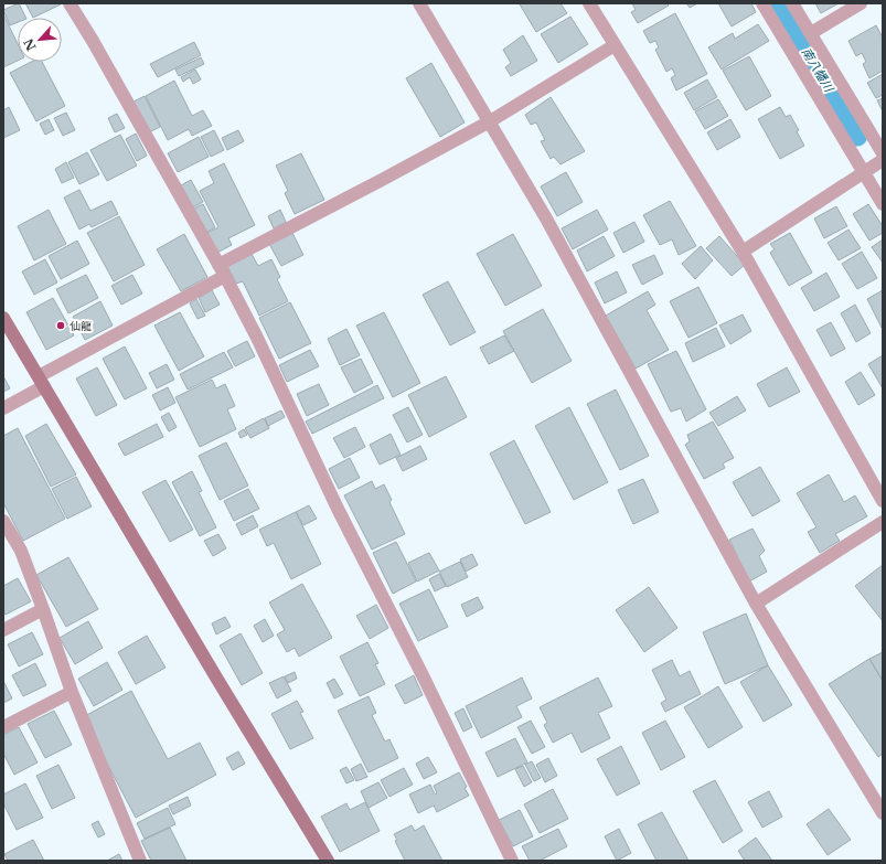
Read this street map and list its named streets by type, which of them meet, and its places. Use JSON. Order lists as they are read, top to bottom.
{
  "water": ["南八幡川"],
  "places": ["仙龍"],
  "north": "bottom left"
}
